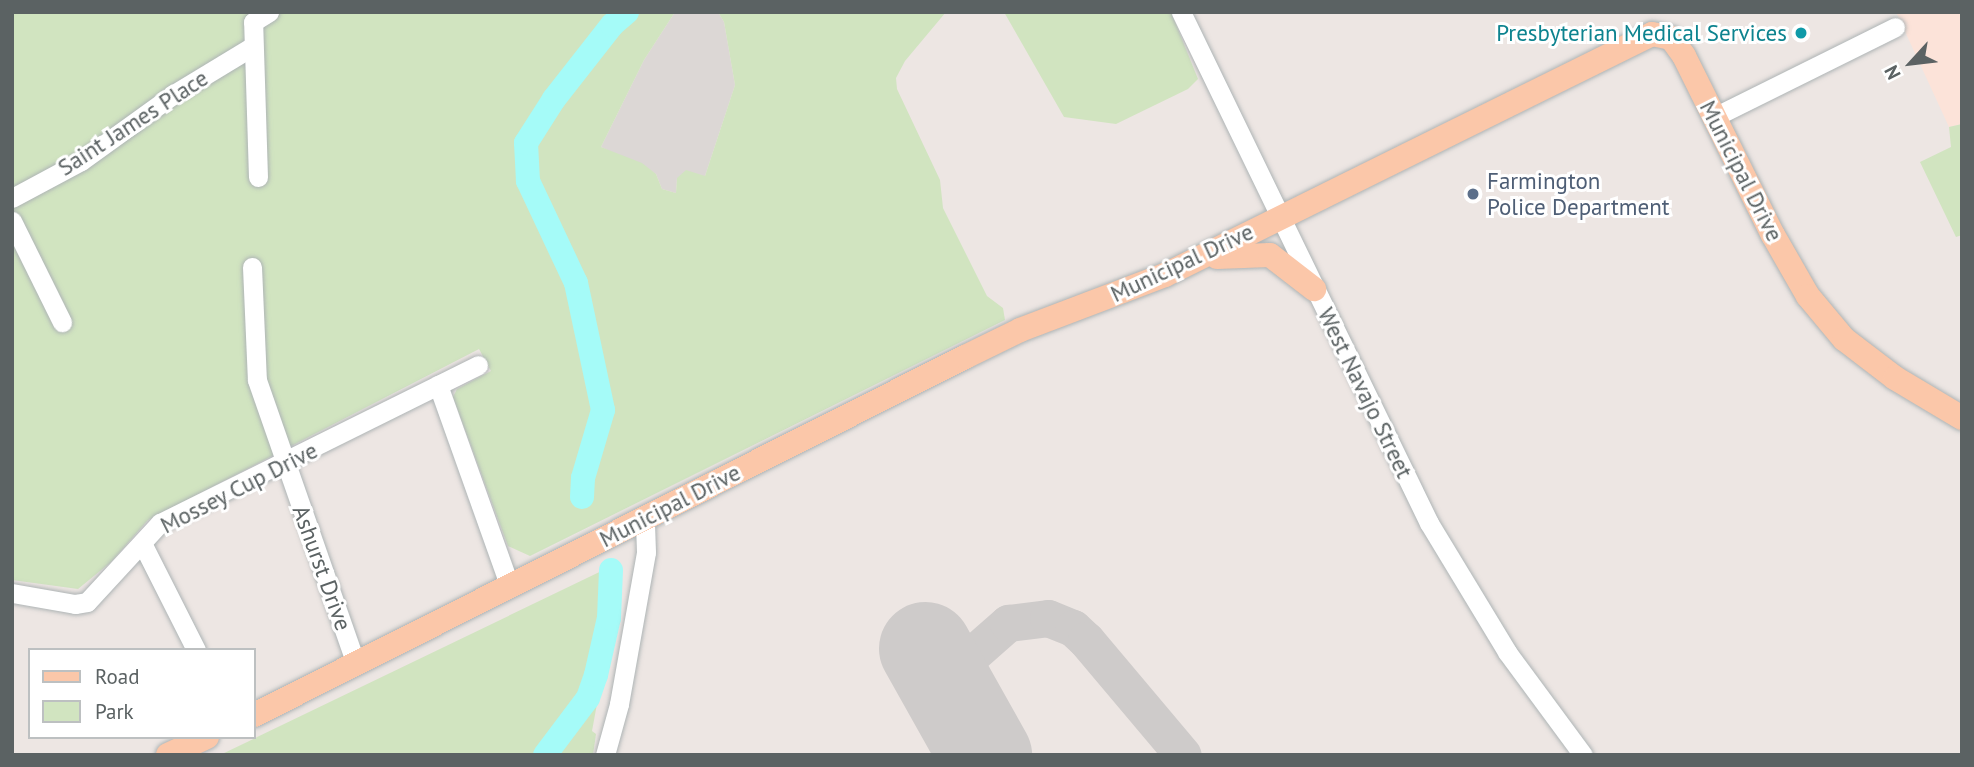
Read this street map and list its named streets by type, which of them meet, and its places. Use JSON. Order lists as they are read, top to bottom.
{
  "streets": {
    "main road": ["Municipal Drive"],
    "street": [
      "Saint James Place",
      "West Navajo Street",
      "Mossey Cup Drive",
      "Ashurst Drive"
    ]
  },
  "crossings": [
    ["Municipal Drive", "West Navajo Street"],
    ["Municipal Drive", "Ashurst Drive"],
    ["Mossey Cup Drive", "Ashurst Drive"]
  ],
  "places": ["Presbyterian Medical Services", "Farmington Police Department"],
  "legend": ["Road", "Park"],
  "north": "bottom left"
}
